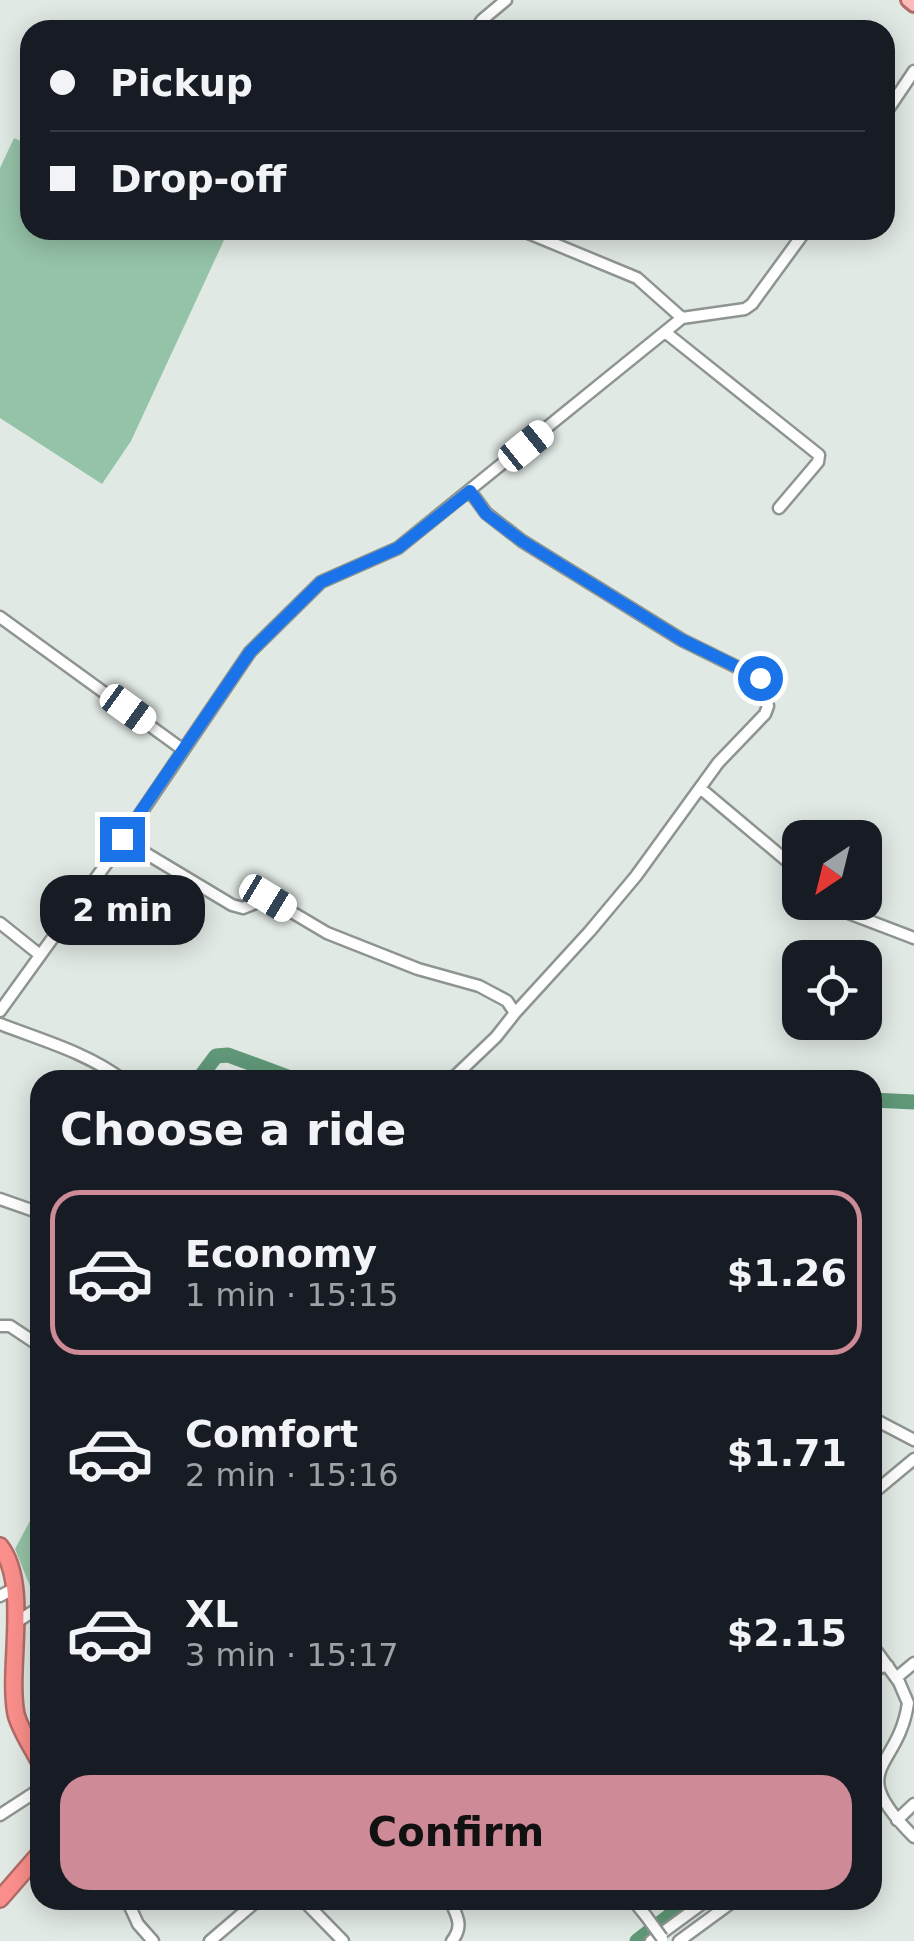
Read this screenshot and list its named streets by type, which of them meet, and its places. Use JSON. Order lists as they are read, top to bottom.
{
  "north": "bottom left",
  "page": {
    "banner": ["Pickup", "Drop-off"],
    "bubble": "2 min",
    "heading": "Choose a ride",
    "list": [
      {
        "name": "Economy",
        "note": "1 min · 15:15",
        "value": "$1.26"
      },
      {
        "name": "Comfort",
        "note": "2 min · 15:16",
        "value": "$1.71"
      },
      {
        "name": "XL",
        "note": "3 min · 15:17",
        "value": "$2.15"
      }
    ],
    "buttons": "Confirm"
  }
}
